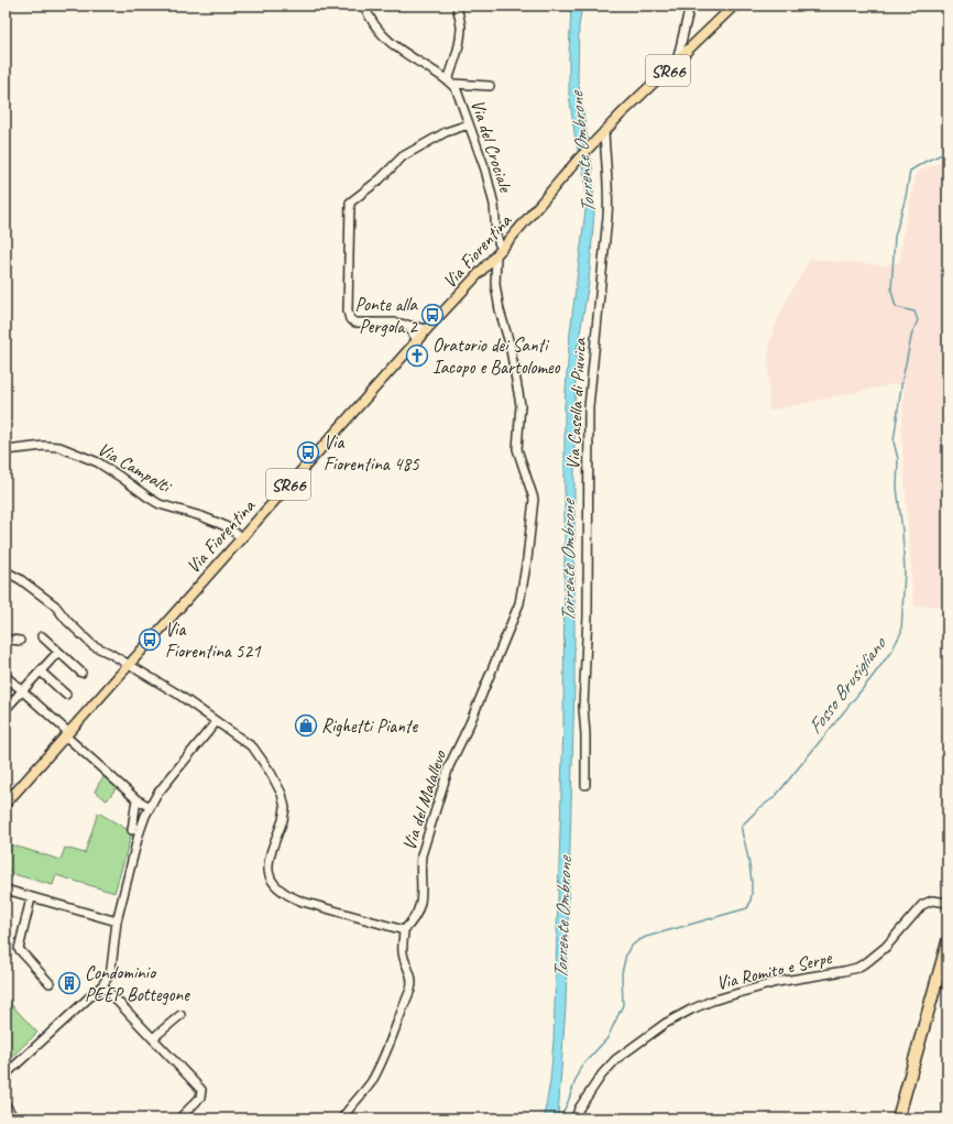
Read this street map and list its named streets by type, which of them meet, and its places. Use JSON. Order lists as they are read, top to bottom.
{
  "streets": {
    "main road": ["SR66", "Via Fiorentina"],
    "street": [
      "Via del Crociale",
      "Via Casella di Piuvica",
      "Via Campalti",
      "Via del Malallevo",
      "Via Romito e Serpe"
    ]
  },
  "crossings": [
    ["Via del Crociale", "Via Fiorentina"],
    ["Via del Crociale", "Via del Malallevo"],
    ["Via Fiorentina", "Via Casella di Piuvica"],
    ["Via Fiorentina", "Via Campalti"],
    ["Via Fiorentina", "Via del Malallevo"]
  ],
  "water": ["Torrente Ombrone", "Fosso Brusigliano"],
  "places": {
    "bus stop": ["Ponte alla Pergola 2", "Via Fiorentina 485", "Via Fiorentina 521"],
    "church": ["Oratorio dei Santi Iacopo e Bartolomeo"],
    "shop": ["Righetti Piante"],
    "building": ["Condominio PEEP Bottegone"]
  }
}
